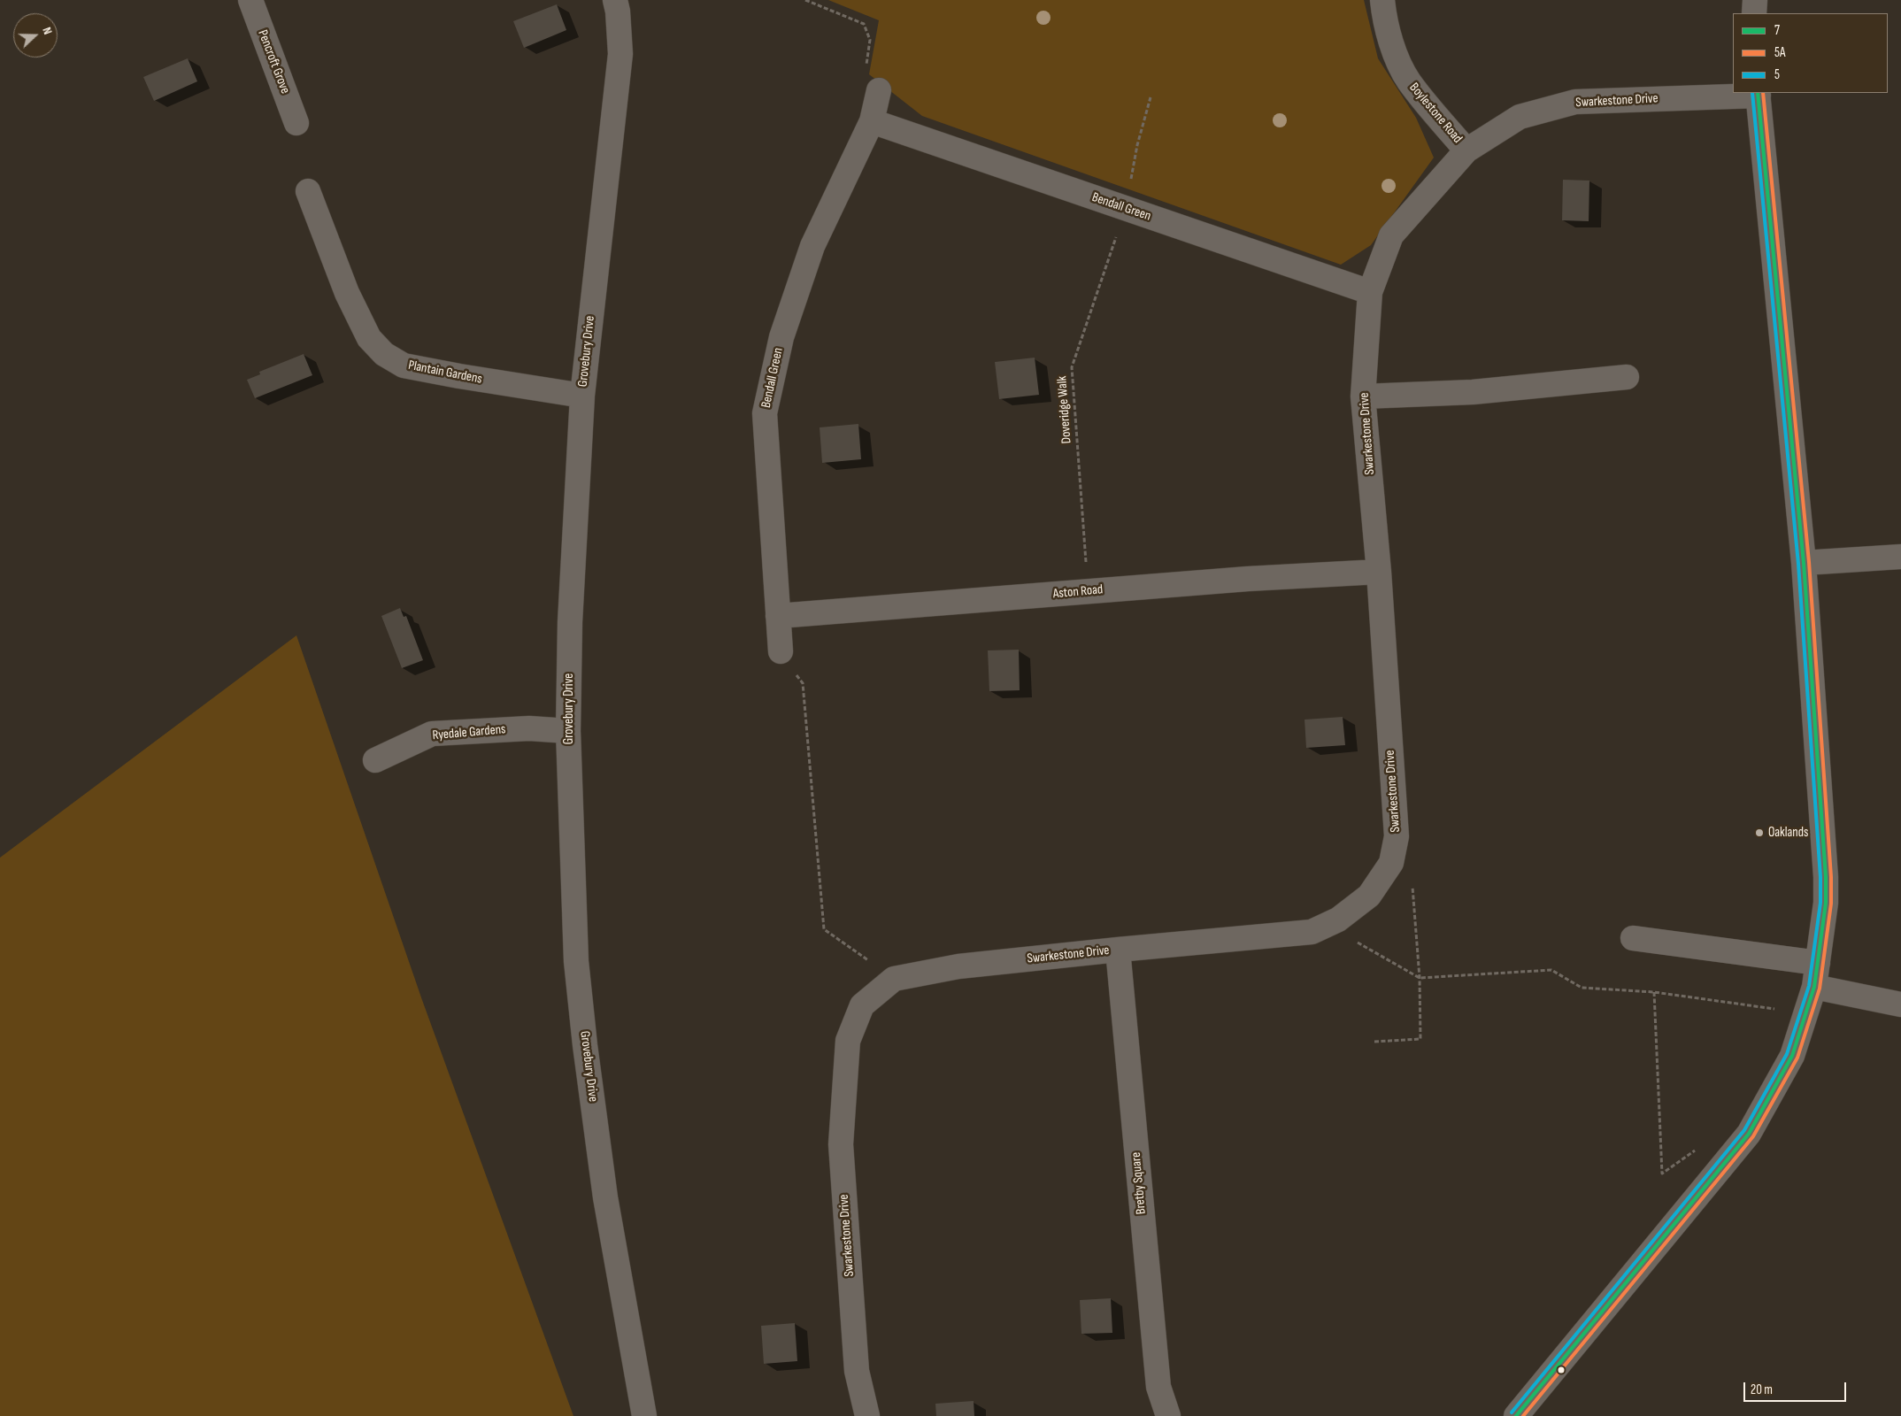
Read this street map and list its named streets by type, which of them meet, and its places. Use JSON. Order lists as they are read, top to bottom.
{
  "streets": {
    "street": [
      "Pencroft Grove",
      "Swarkestone Drive",
      "Boylestone Road",
      "Bendall Green",
      "Grovebury Drive",
      "Plantain Gardens",
      "Aston Road",
      "Ryedale Gardens",
      "Bretby Square"
    ],
    "path": ["Doveridge Walk"]
  },
  "crossings": [
    ["Swarkestone Drive", "Boylestone Road"],
    ["Swarkestone Drive", "Bendall Green"],
    ["Swarkestone Drive", "Aston Road"],
    ["Swarkestone Drive", "Bretby Square"],
    ["Bendall Green", "Doveridge Walk"],
    ["Bendall Green", "Aston Road"],
    ["Grovebury Drive", "Plantain Gardens"],
    ["Grovebury Drive", "Ryedale Gardens"],
    ["Doveridge Walk", "Aston Road"]
  ],
  "places": ["Oaklands"],
  "lines": ["transit line 7", "transit line 5A", "transit line 5"],
  "legend": ["7", "5A", "5"],
  "scale_bar": "20 m",
  "north": "right"
}
